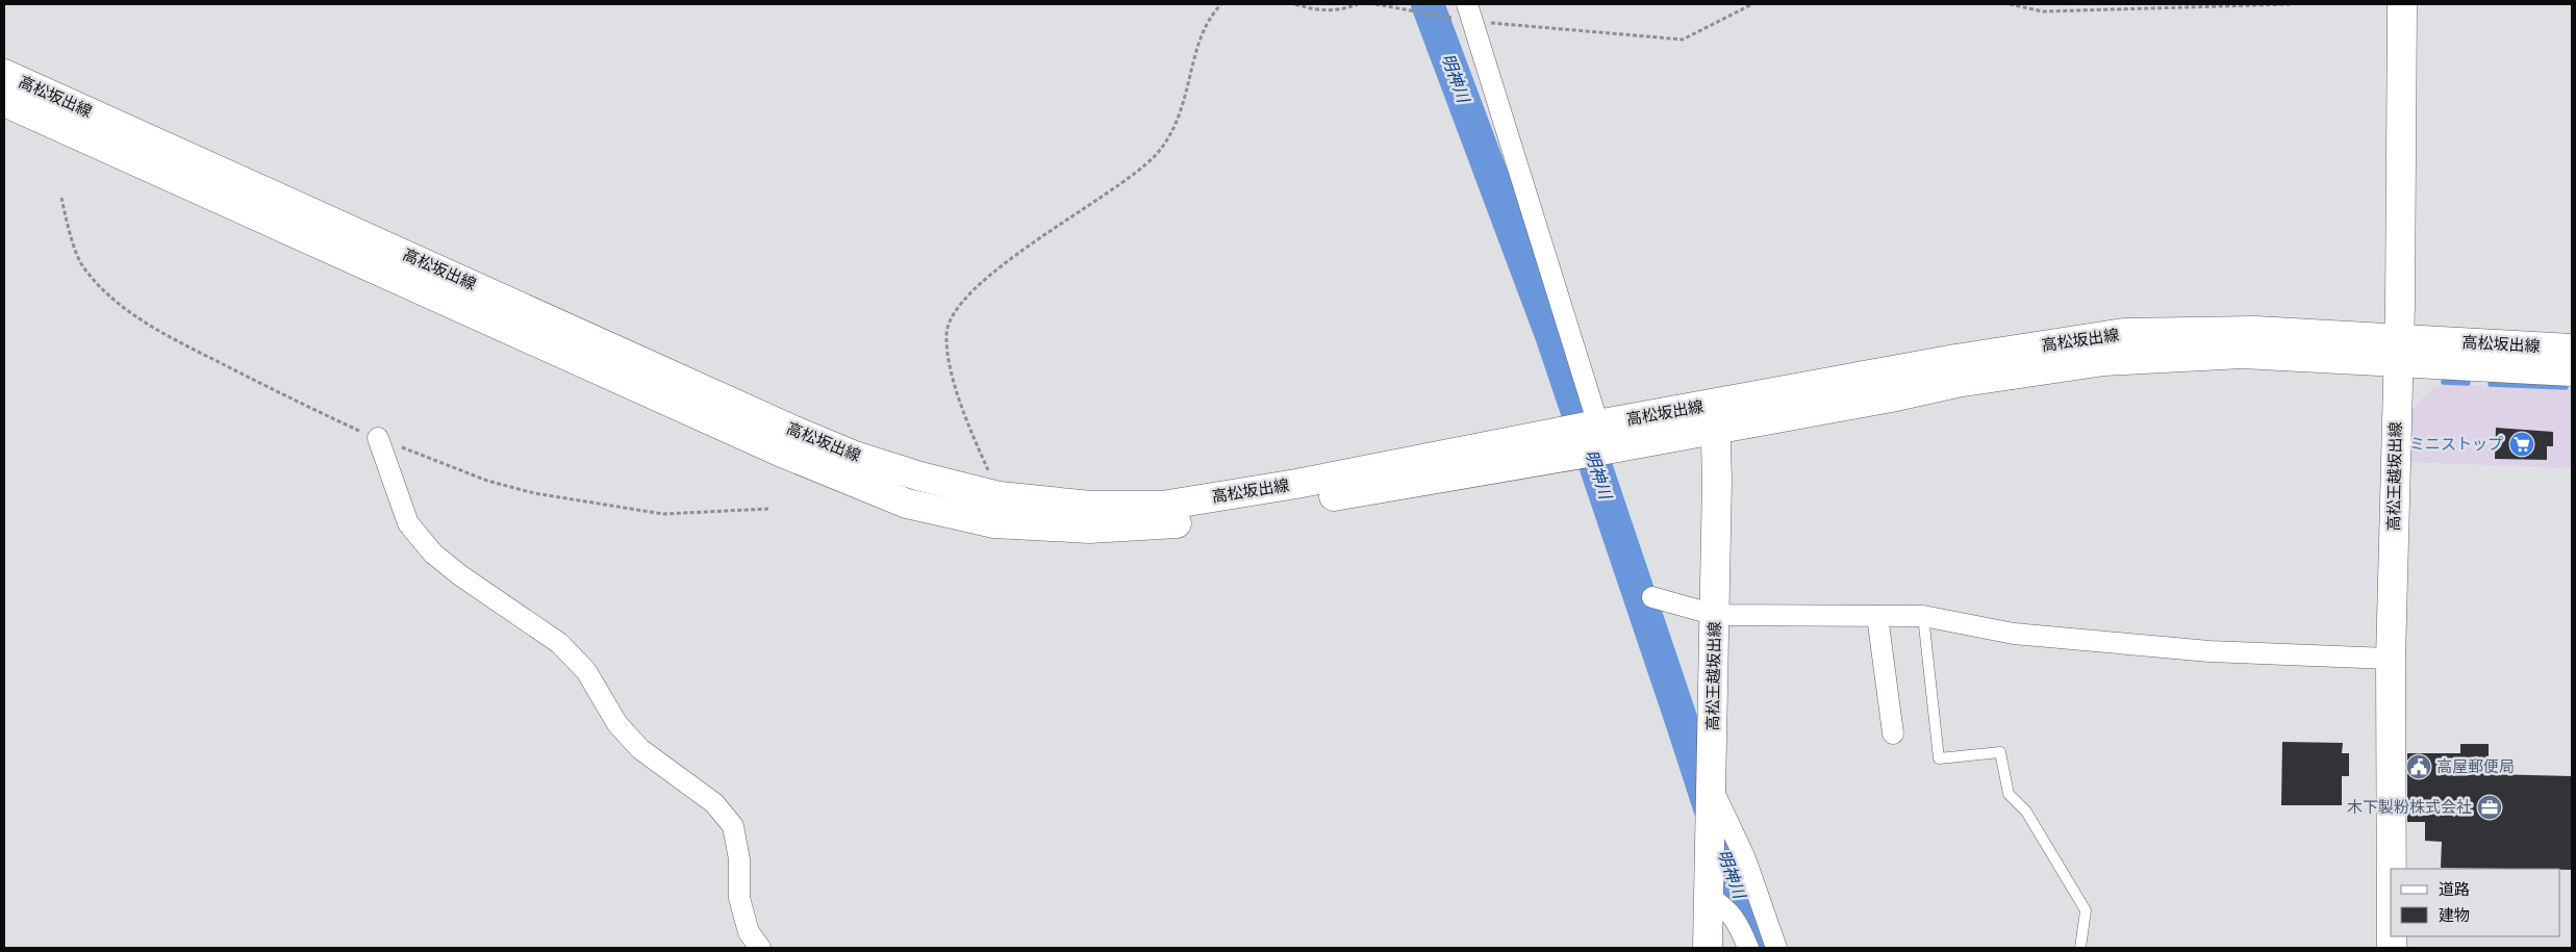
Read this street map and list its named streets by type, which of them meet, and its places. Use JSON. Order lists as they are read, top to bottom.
{
  "streets": {
    "main road": ["高松坂出線", "高松王越坂出線"]
  },
  "crossings": [
    ["高松坂出線", "高松王越坂出線"]
  ],
  "water": ["明神川"],
  "places": {
    "supermarket": ["ミニストップ"],
    "public building": ["高屋郵便局"],
    "office": ["木下製粉株式会社"]
  },
  "legend": ["道路", "建物"]
}
